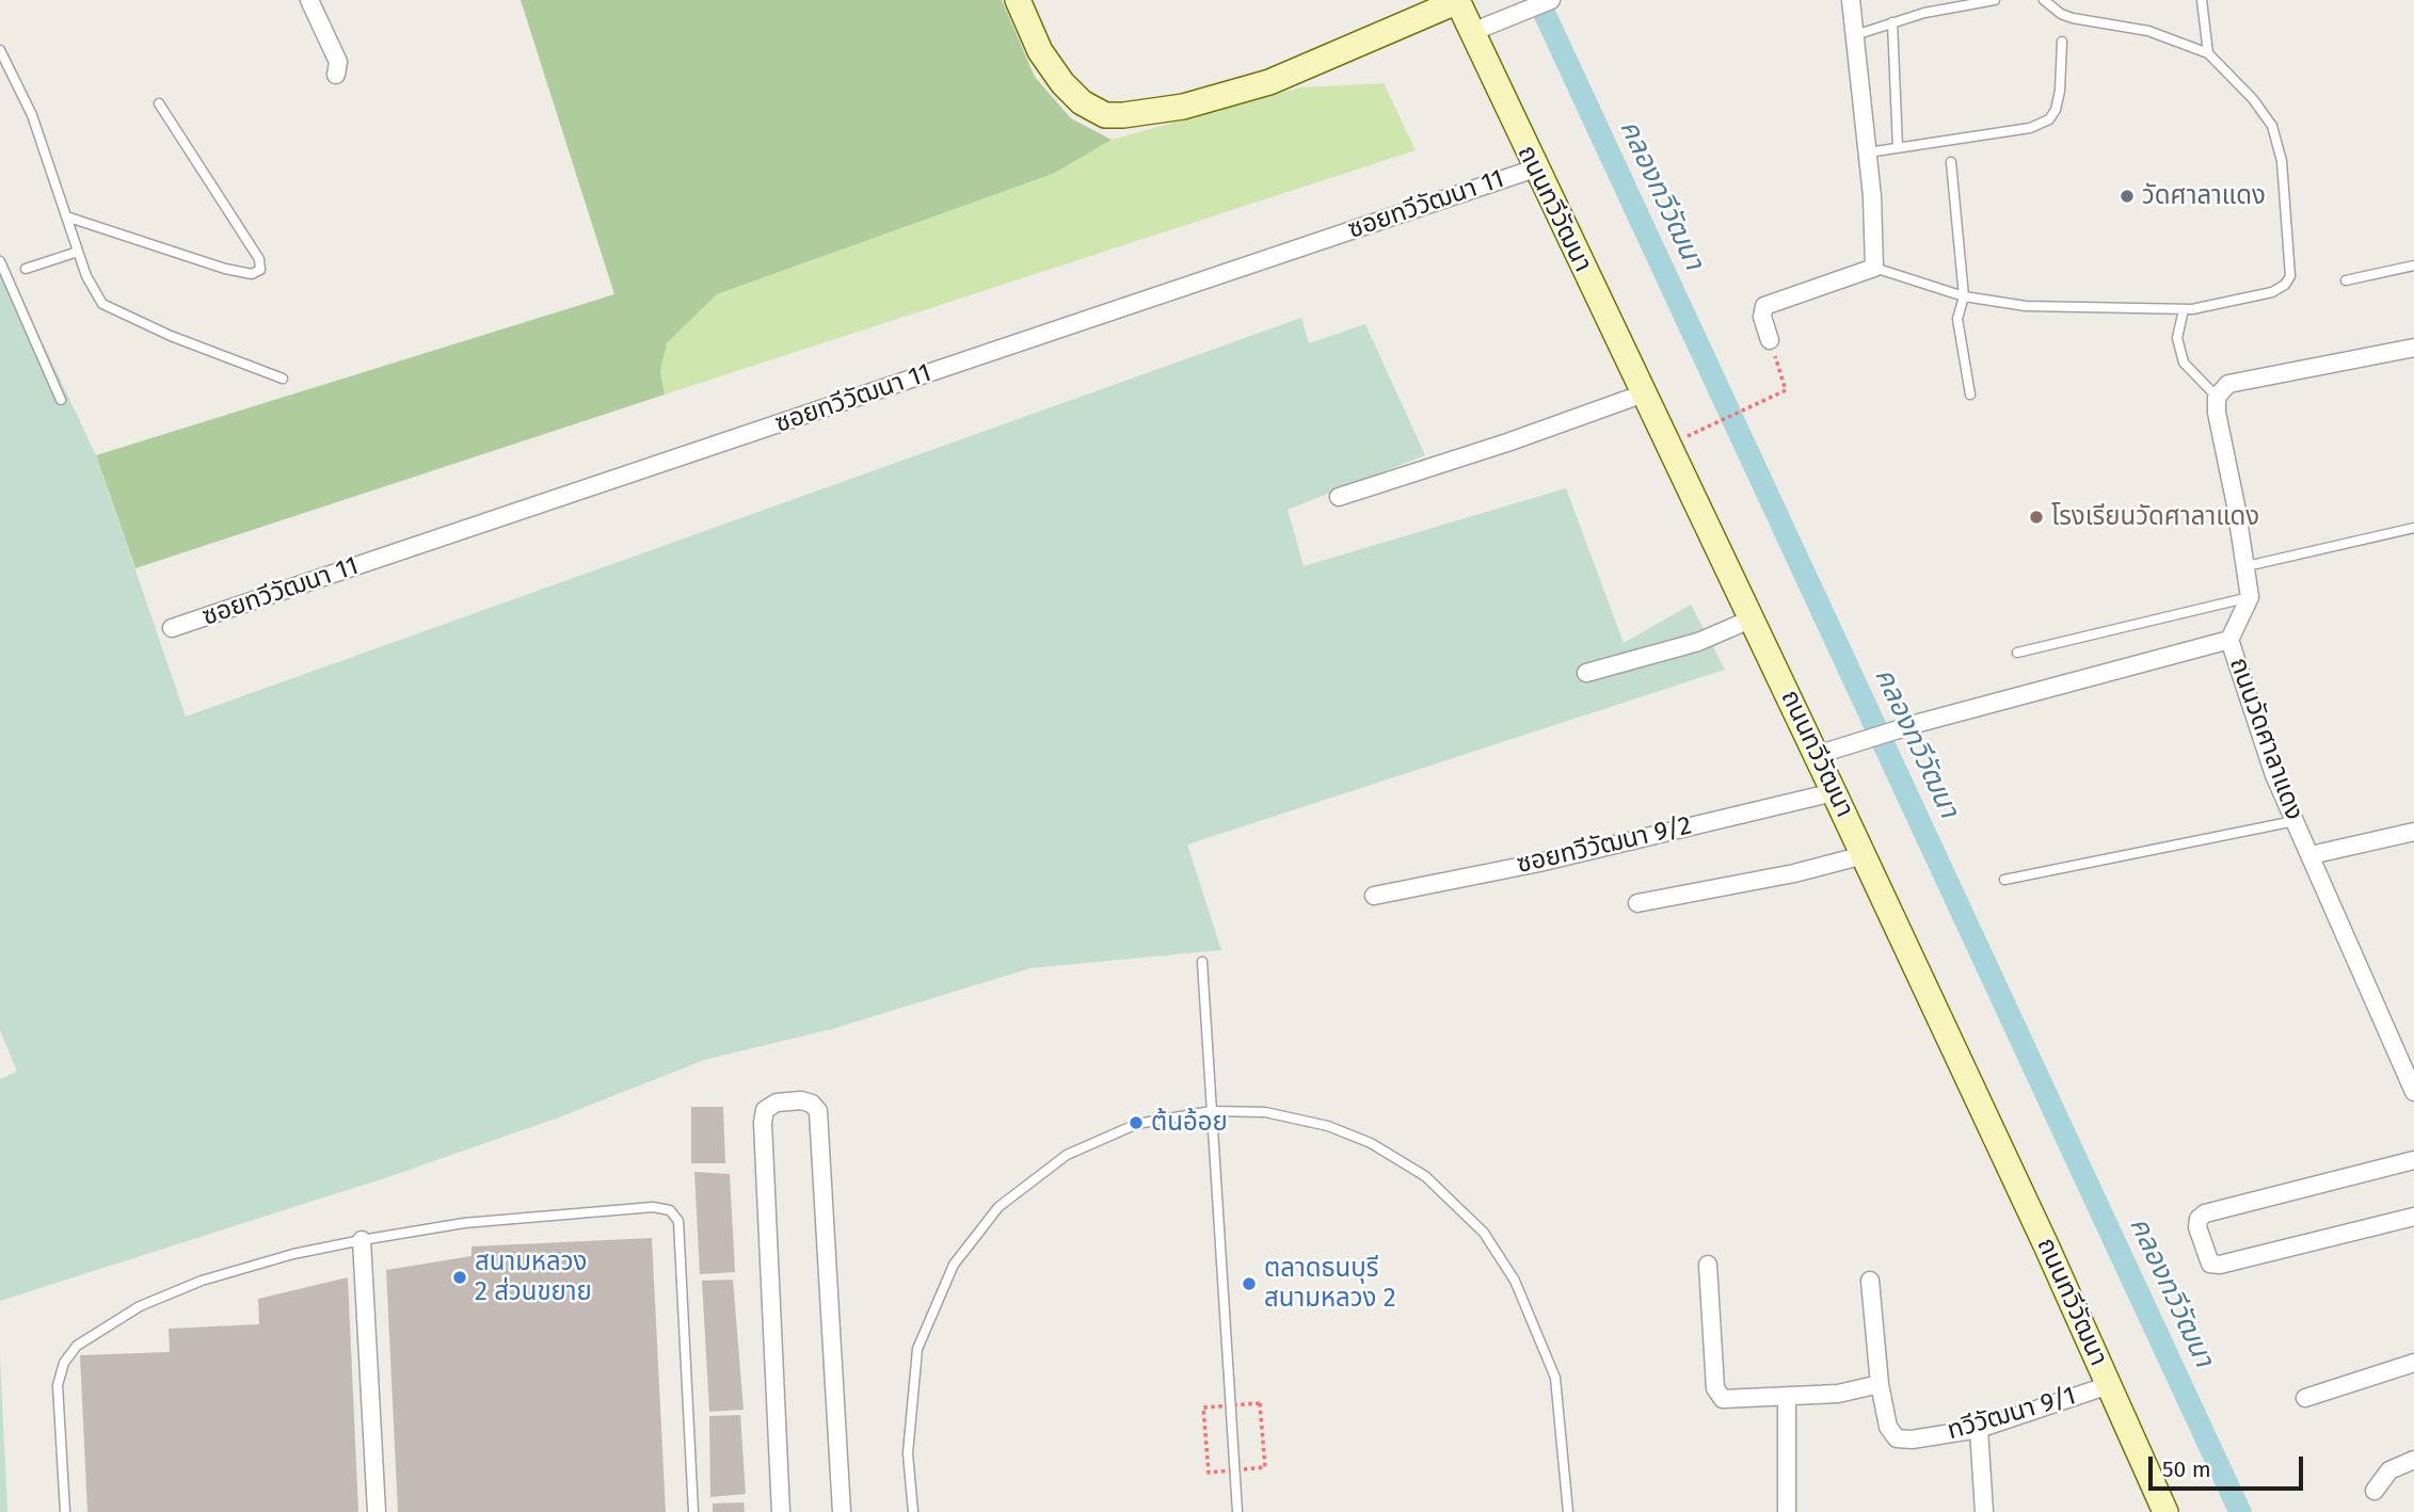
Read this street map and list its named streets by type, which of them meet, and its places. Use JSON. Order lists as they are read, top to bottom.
{
  "streets": {
    "main road": ["ถนนทวีวัฒนา"],
    "street": [
      "ซอยทวีวัฒนา 11",
      "ถนนวัดศาลาแดง",
      "ซอยทวีวัฒนา 9/2",
      "ทวีวัฒนา 9/1"
    ]
  },
  "crossings": [
    ["ซอยทวีวัฒนา 11", "ถนนทวีวัฒนา"],
    ["ถนนทวีวัฒนา", "ซอยทวีวัฒนา 9/2"],
    ["ถนนทวีวัฒนา", "ทวีวัฒนา 9/1"]
  ],
  "water": ["คลองทวีวัฒนา"],
  "places": [
    "วัดศาลาแดง",
    "โรงเรียนวัดศาลาแดง",
    "ต้นอ้อย",
    "สนามหลวง 2 ส่วนขยาย",
    "ตลาดธนบุรี สนามหลวง 2"
  ],
  "scale_bar": "50 m"
}
